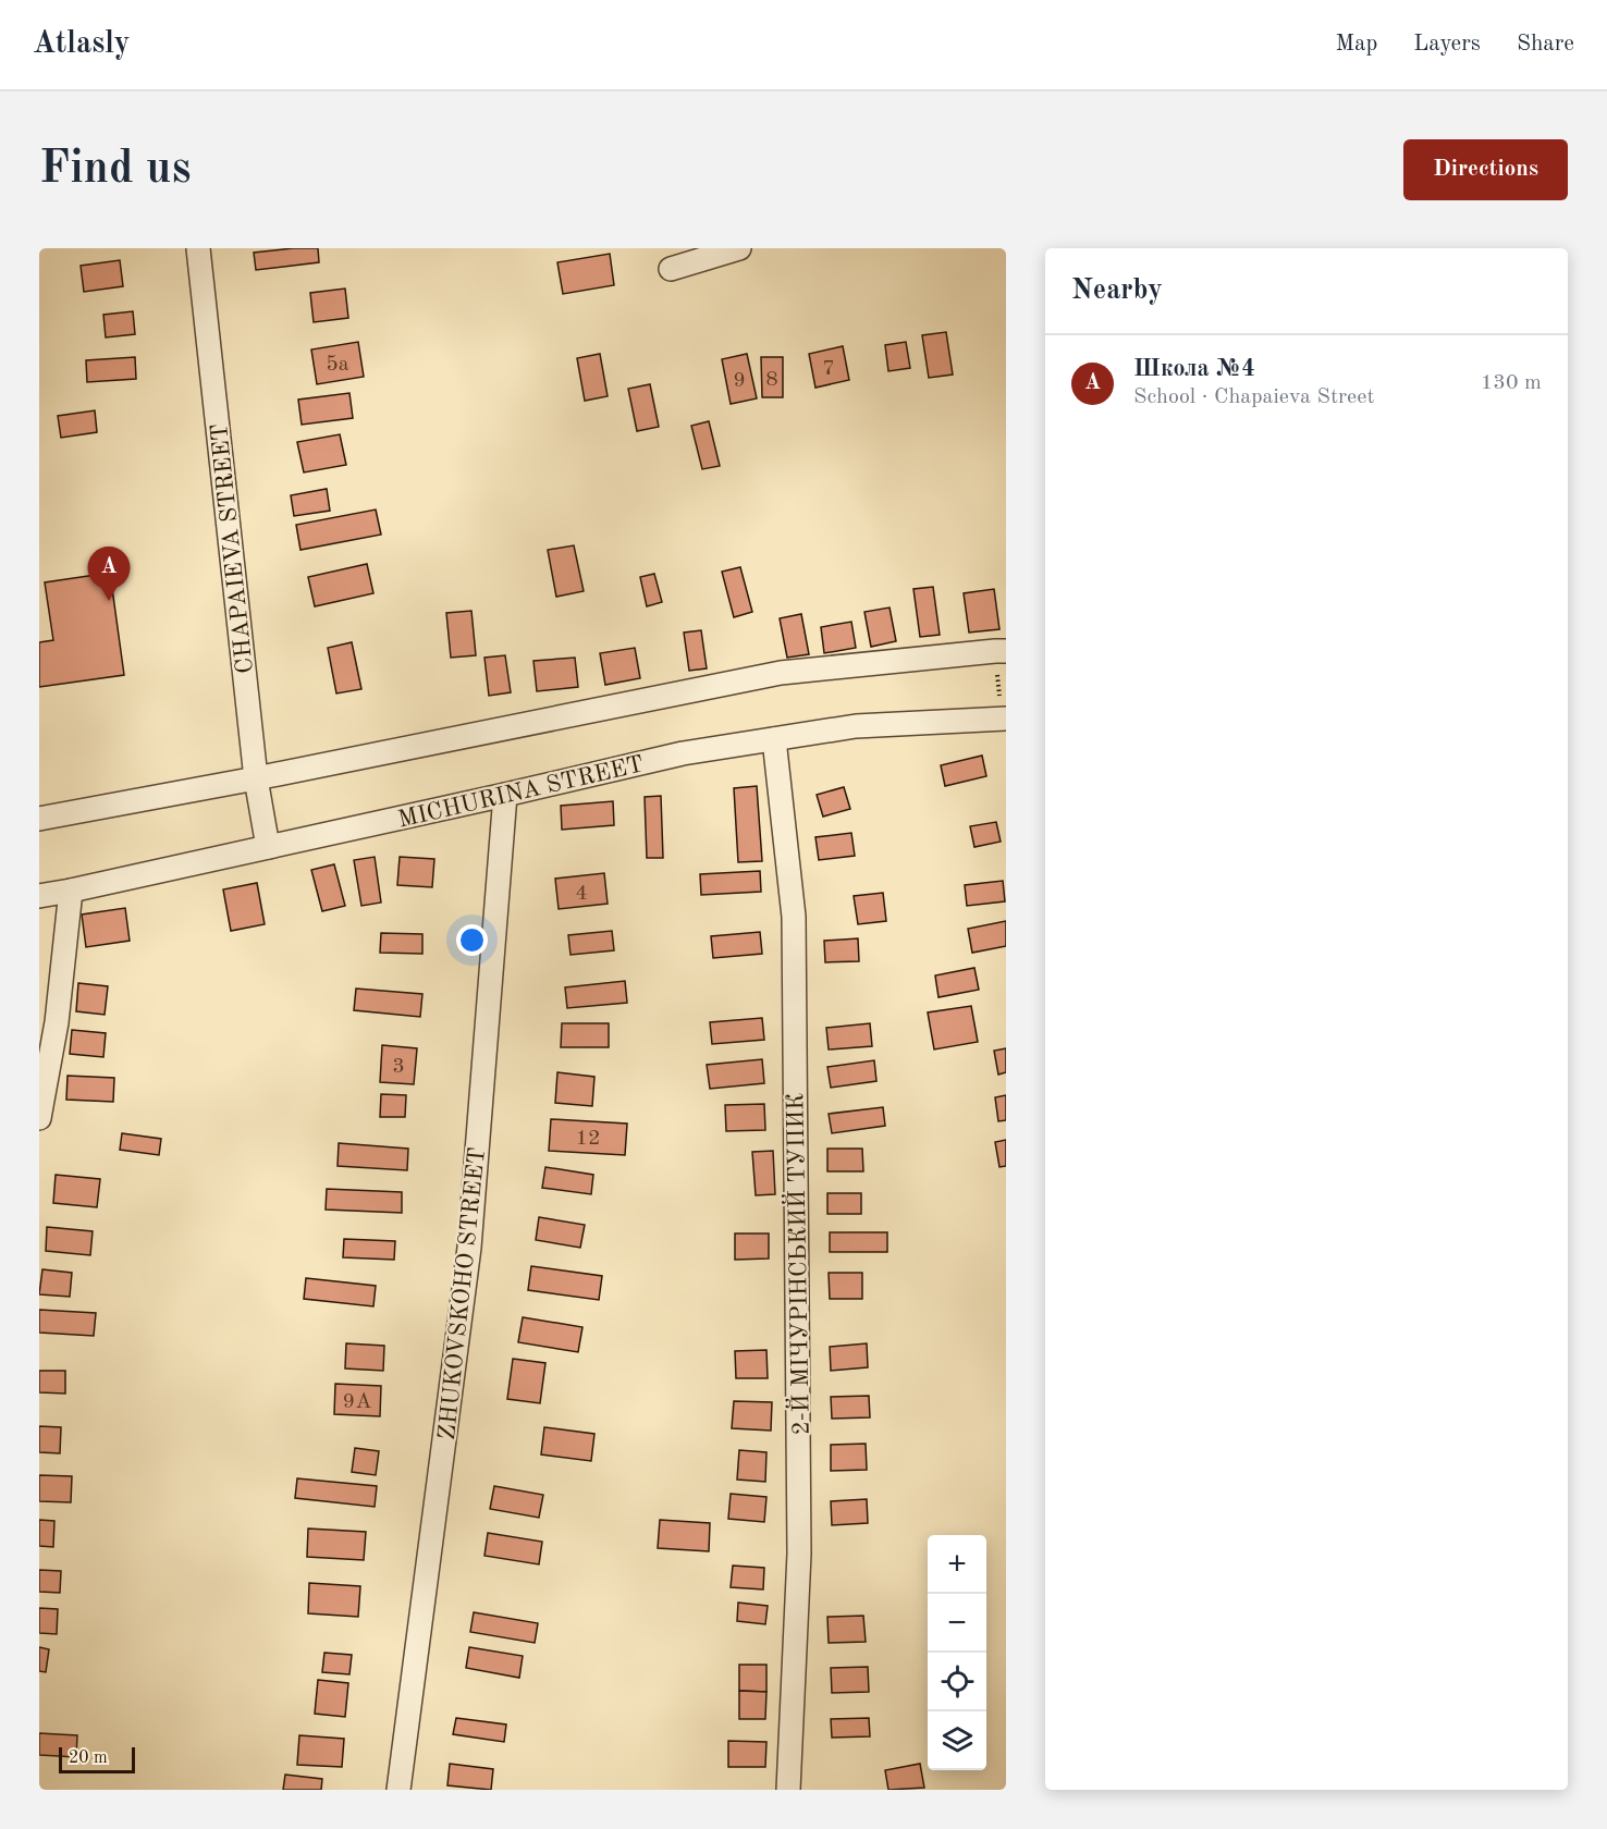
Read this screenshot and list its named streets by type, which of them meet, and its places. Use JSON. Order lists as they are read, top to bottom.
{
  "streets": {
    "street": [
      "CHAPAIEVA STREET",
      "MICHURINA STREET",
      "2-Й МІЧУРІНСЬКИЙ ТУПИК",
      "ZHUKOVSKOHO STREET"
    ]
  },
  "crossings": [
    ["CHAPAIEVA STREET", "MICHURINA STREET"],
    ["MICHURINA STREET", "2-Й МІЧУРІНСЬКИЙ ТУПИК"],
    ["MICHURINA STREET", "ZHUKOVSKOHO STREET"]
  ],
  "house_numbers": [
    "5а",
    "7",
    "8",
    "9",
    "4",
    "3",
    "12",
    "9А"
  ],
  "scale_bar": "20 m",
  "page": {
    "header": "Atlasly",
    "nav": ["Map", "Layers", "Share"],
    "buttons": "Directions",
    "title": "Find us",
    "heading": "Nearby",
    "list": [
      {
        "mark": "A",
        "name": "Школа №4",
        "note": "School · Chapaieva Street",
        "value": "130 m"
      }
    ],
    "pins": "A",
    "map_buttons": ["+", "−"],
    "scale": "20 m"
  }
}
